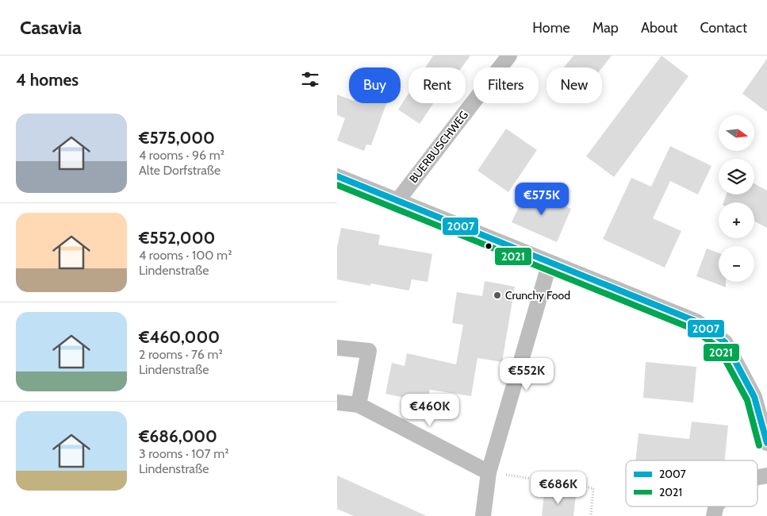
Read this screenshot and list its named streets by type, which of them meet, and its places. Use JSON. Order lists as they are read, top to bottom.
{
  "streets": {
    "street": ["BUERBUSCHWEG"]
  },
  "places": ["Crunchy Food"],
  "lines": ["transit line 2007", "transit line 2021"],
  "legend": ["2007", "2021"],
  "north": "right",
  "page": {
    "header": "Casavia",
    "nav": [
      "Home",
      "Map",
      "About",
      "Contact"
    ],
    "heading": "4 homes",
    "chip": [
      "Buy",
      "Rent",
      "Filters",
      "New"
    ],
    "list": [
      {
        "name": "€575,000",
        "note": "4 rooms · 96 m² · Alte Dorfstraße"
      },
      {
        "name": "€552,000",
        "note": "4 rooms · 100 m² · Lindenstraße"
      },
      {
        "name": "€460,000",
        "note": "2 rooms · 76 m² · Lindenstraße"
      },
      {
        "name": "€686,000",
        "note": "3 rooms · 107 m² · Lindenstraße"
      }
    ],
    "map_buttons": ["+", "−"],
    "price": [
      "€575K",
      "€552K",
      "€460K",
      "€686K"
    ]
  }
}
